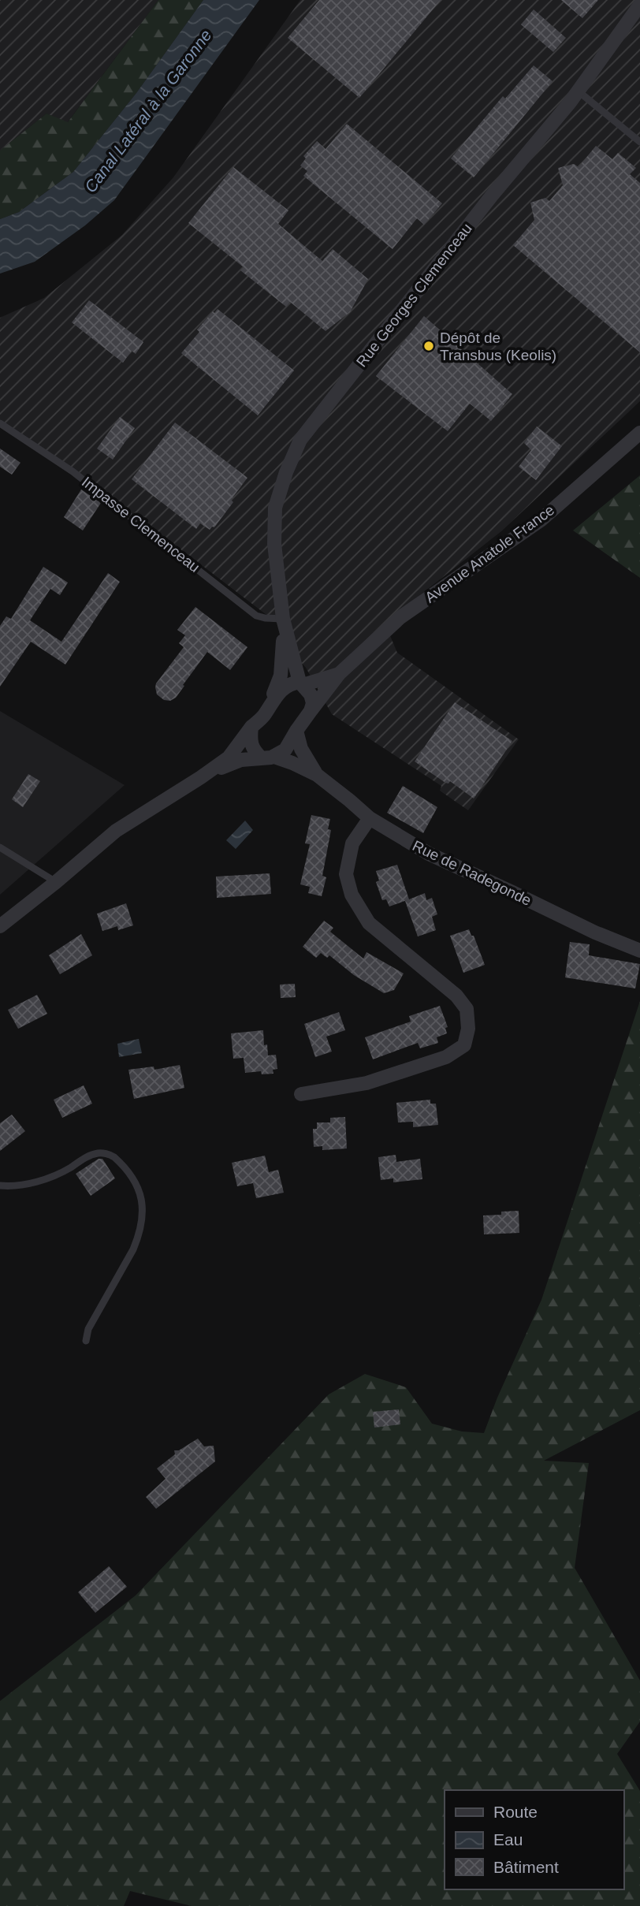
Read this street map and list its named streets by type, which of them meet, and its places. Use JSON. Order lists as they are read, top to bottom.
{
  "streets": {
    "street": ["Rue Georges Clemenceau", "Avenue Anatole France", "Rue de Radegonde"],
    "lane": ["Impasse Clemenceau"]
  },
  "crossings": [
    ["Rue Georges Clemenceau", "Impasse Clemenceau"],
    ["Rue Georges Clemenceau", "Avenue Anatole France"],
    ["Avenue Anatole France", "Rue de Radegonde"]
  ],
  "water": ["Canal Latéral à la Garonne"],
  "places": ["Dépôt de Transbus (Keolis)"],
  "legend": ["Route", "Eau", "Bâtiment"]
}
